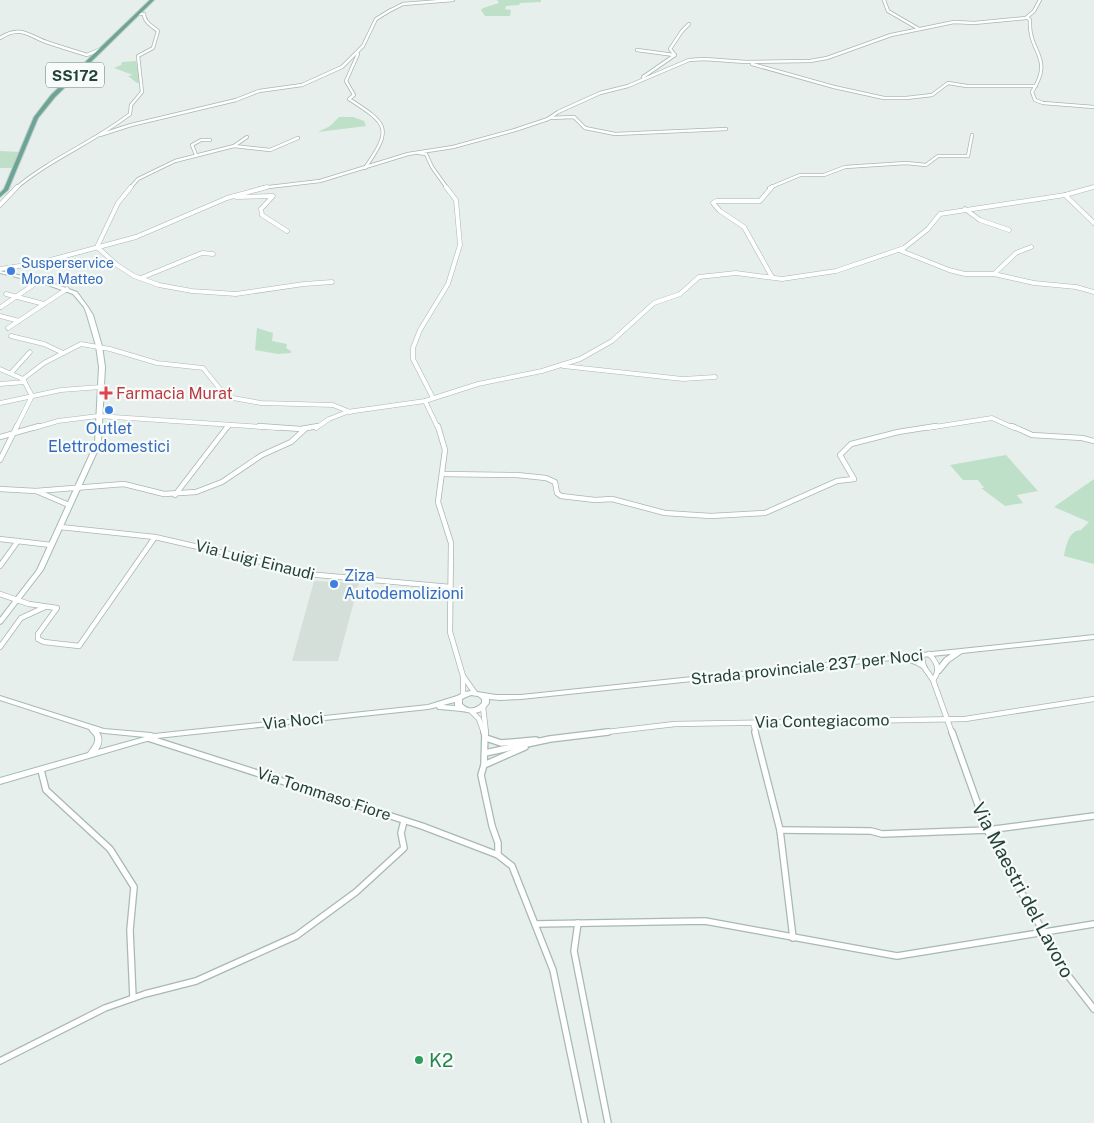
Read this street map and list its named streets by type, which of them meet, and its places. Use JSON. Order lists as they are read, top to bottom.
{
  "streets": {
    "main road": ["SS172", "Strada provinciale 237 per Noci", "Via Noci"],
    "street": [
      "Via Luigi Einaudi",
      "Via Contegiacomo",
      "Via Tommaso Fiore",
      "Via Maestri del Lavoro"
    ]
  },
  "crossings": [
    ["Strada provinciale 237 per Noci", "Via Noci"],
    ["Strada provinciale 237 per Noci", "Via Maestri del Lavoro"],
    ["Via Contegiacomo", "Via Maestri del Lavoro"]
  ],
  "places": {
    "other": [
      "Susperservice Mora Matteo",
      "Outlet Elettrodomestici",
      "Ziza Autodemolizioni",
      "K2"
    ],
    "health": ["Farmacia Murat"]
  }
}
